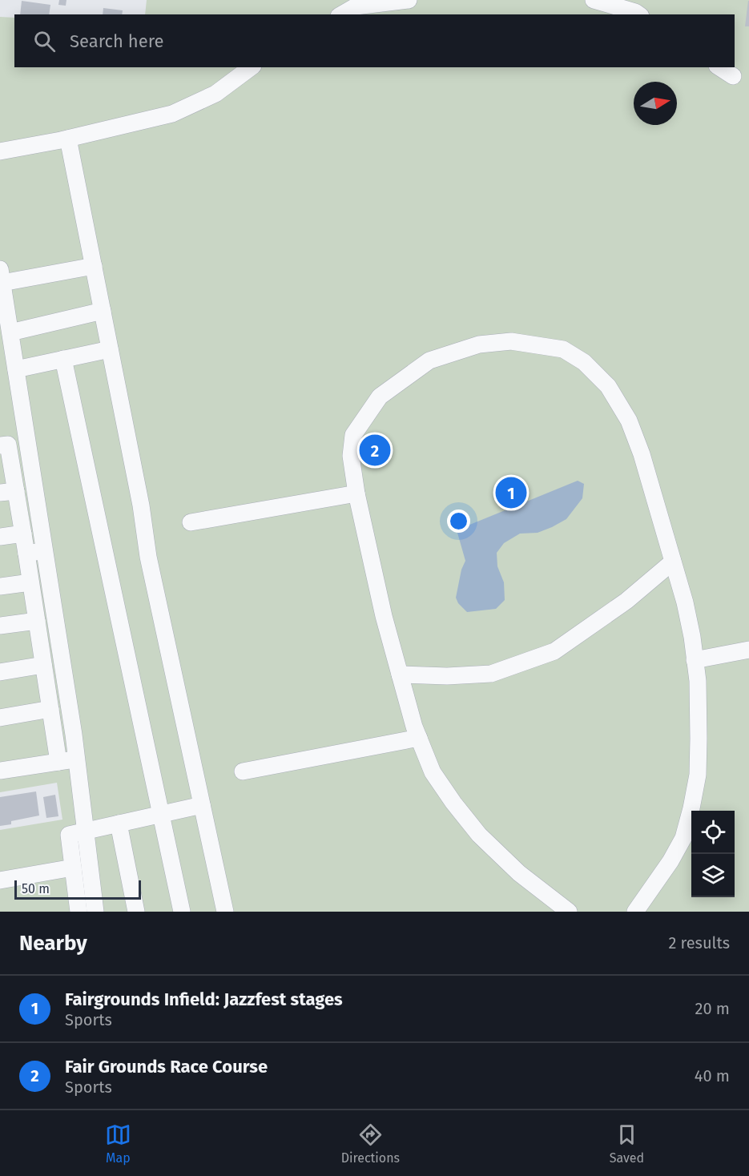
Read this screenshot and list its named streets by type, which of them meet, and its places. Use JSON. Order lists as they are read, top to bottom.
{
  "scale_bar": "50 m",
  "north": "right",
  "page": {
    "search": "Search here",
    "pins": ["2", "1"],
    "scale": "50 m",
    "heading": ["Nearby", "2 results"],
    "list": [
      {
        "mark": "1",
        "name": "Fairgrounds Infield: Jazzfest stages",
        "note": "Sports",
        "value": "20 m"
      },
      {
        "mark": "2",
        "name": "Fair Grounds Race Course",
        "note": "Sports",
        "value": "40 m"
      }
    ],
    "nav": ["Map", "Directions", "Saved"]
  }
}
